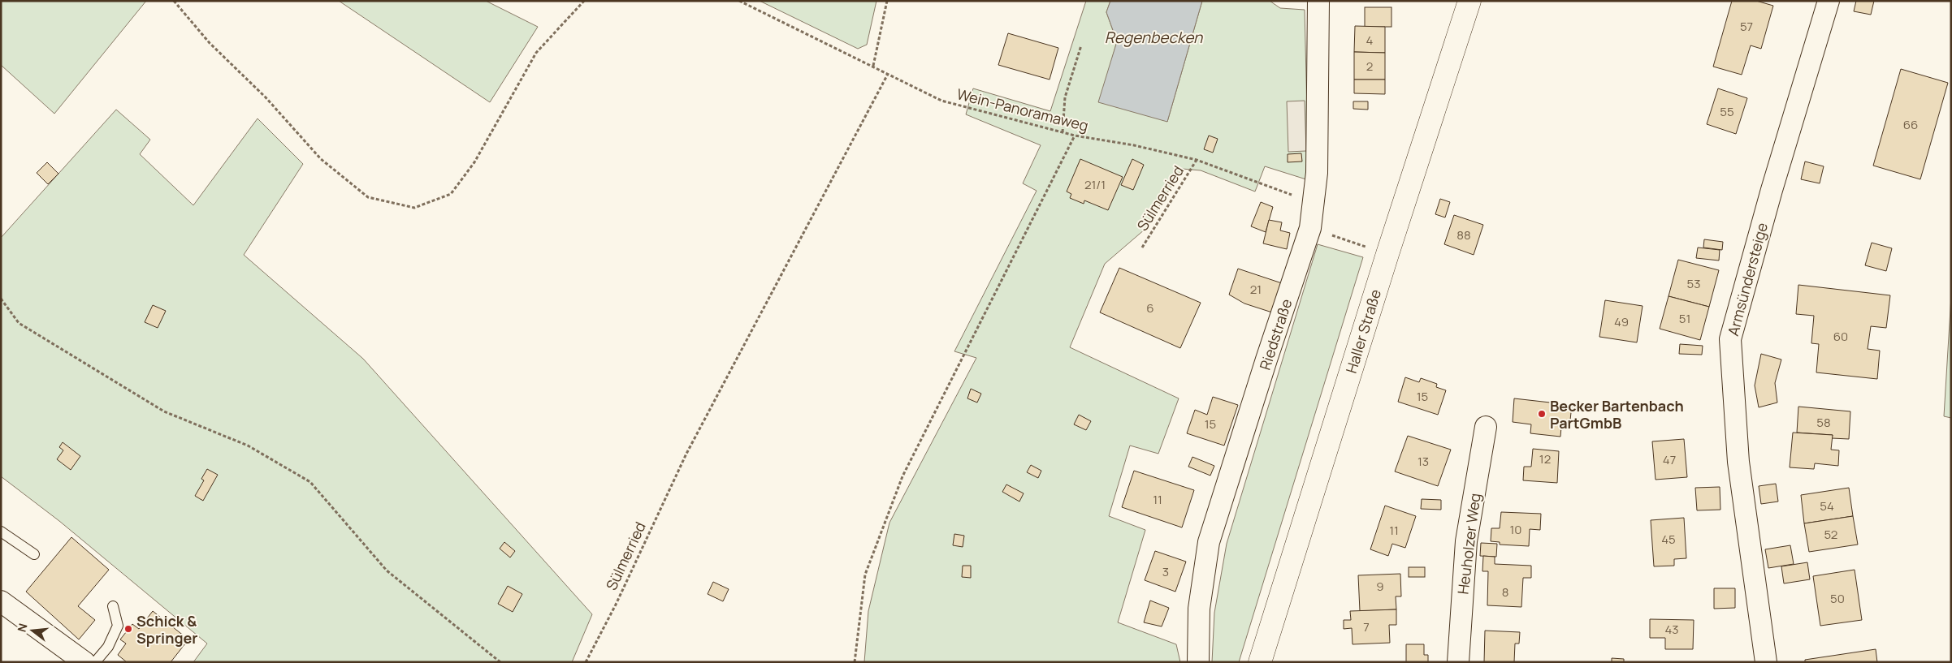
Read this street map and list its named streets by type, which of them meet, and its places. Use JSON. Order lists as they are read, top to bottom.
{
  "streets": {
    "main road": ["Haller Straße"],
    "street": ["Armsündersteige", "Riedstraße", "Heuholzer Weg"],
    "path": ["Wein-Panoramaweg", "Sülmerried"]
  },
  "crossings": [
    ["Wein-Panoramaweg", "Sülmerried"],
    ["Wein-Panoramaweg", "Riedstraße"]
  ],
  "water": ["Regenbecken"],
  "places": ["Becker Bartenbach PartGmbB", "Schick & Springer"],
  "house_numbers": [
    "57",
    "4",
    "2",
    "55",
    "66",
    "21/1",
    "88",
    "53",
    "21",
    "6",
    "51",
    "49",
    "60",
    "15",
    "58",
    "15",
    "12",
    "47",
    "13",
    "11",
    "54",
    "10",
    "11",
    "52",
    "45",
    "3",
    "9",
    "8",
    "50",
    "7",
    "43"
  ],
  "north": "left"
}
